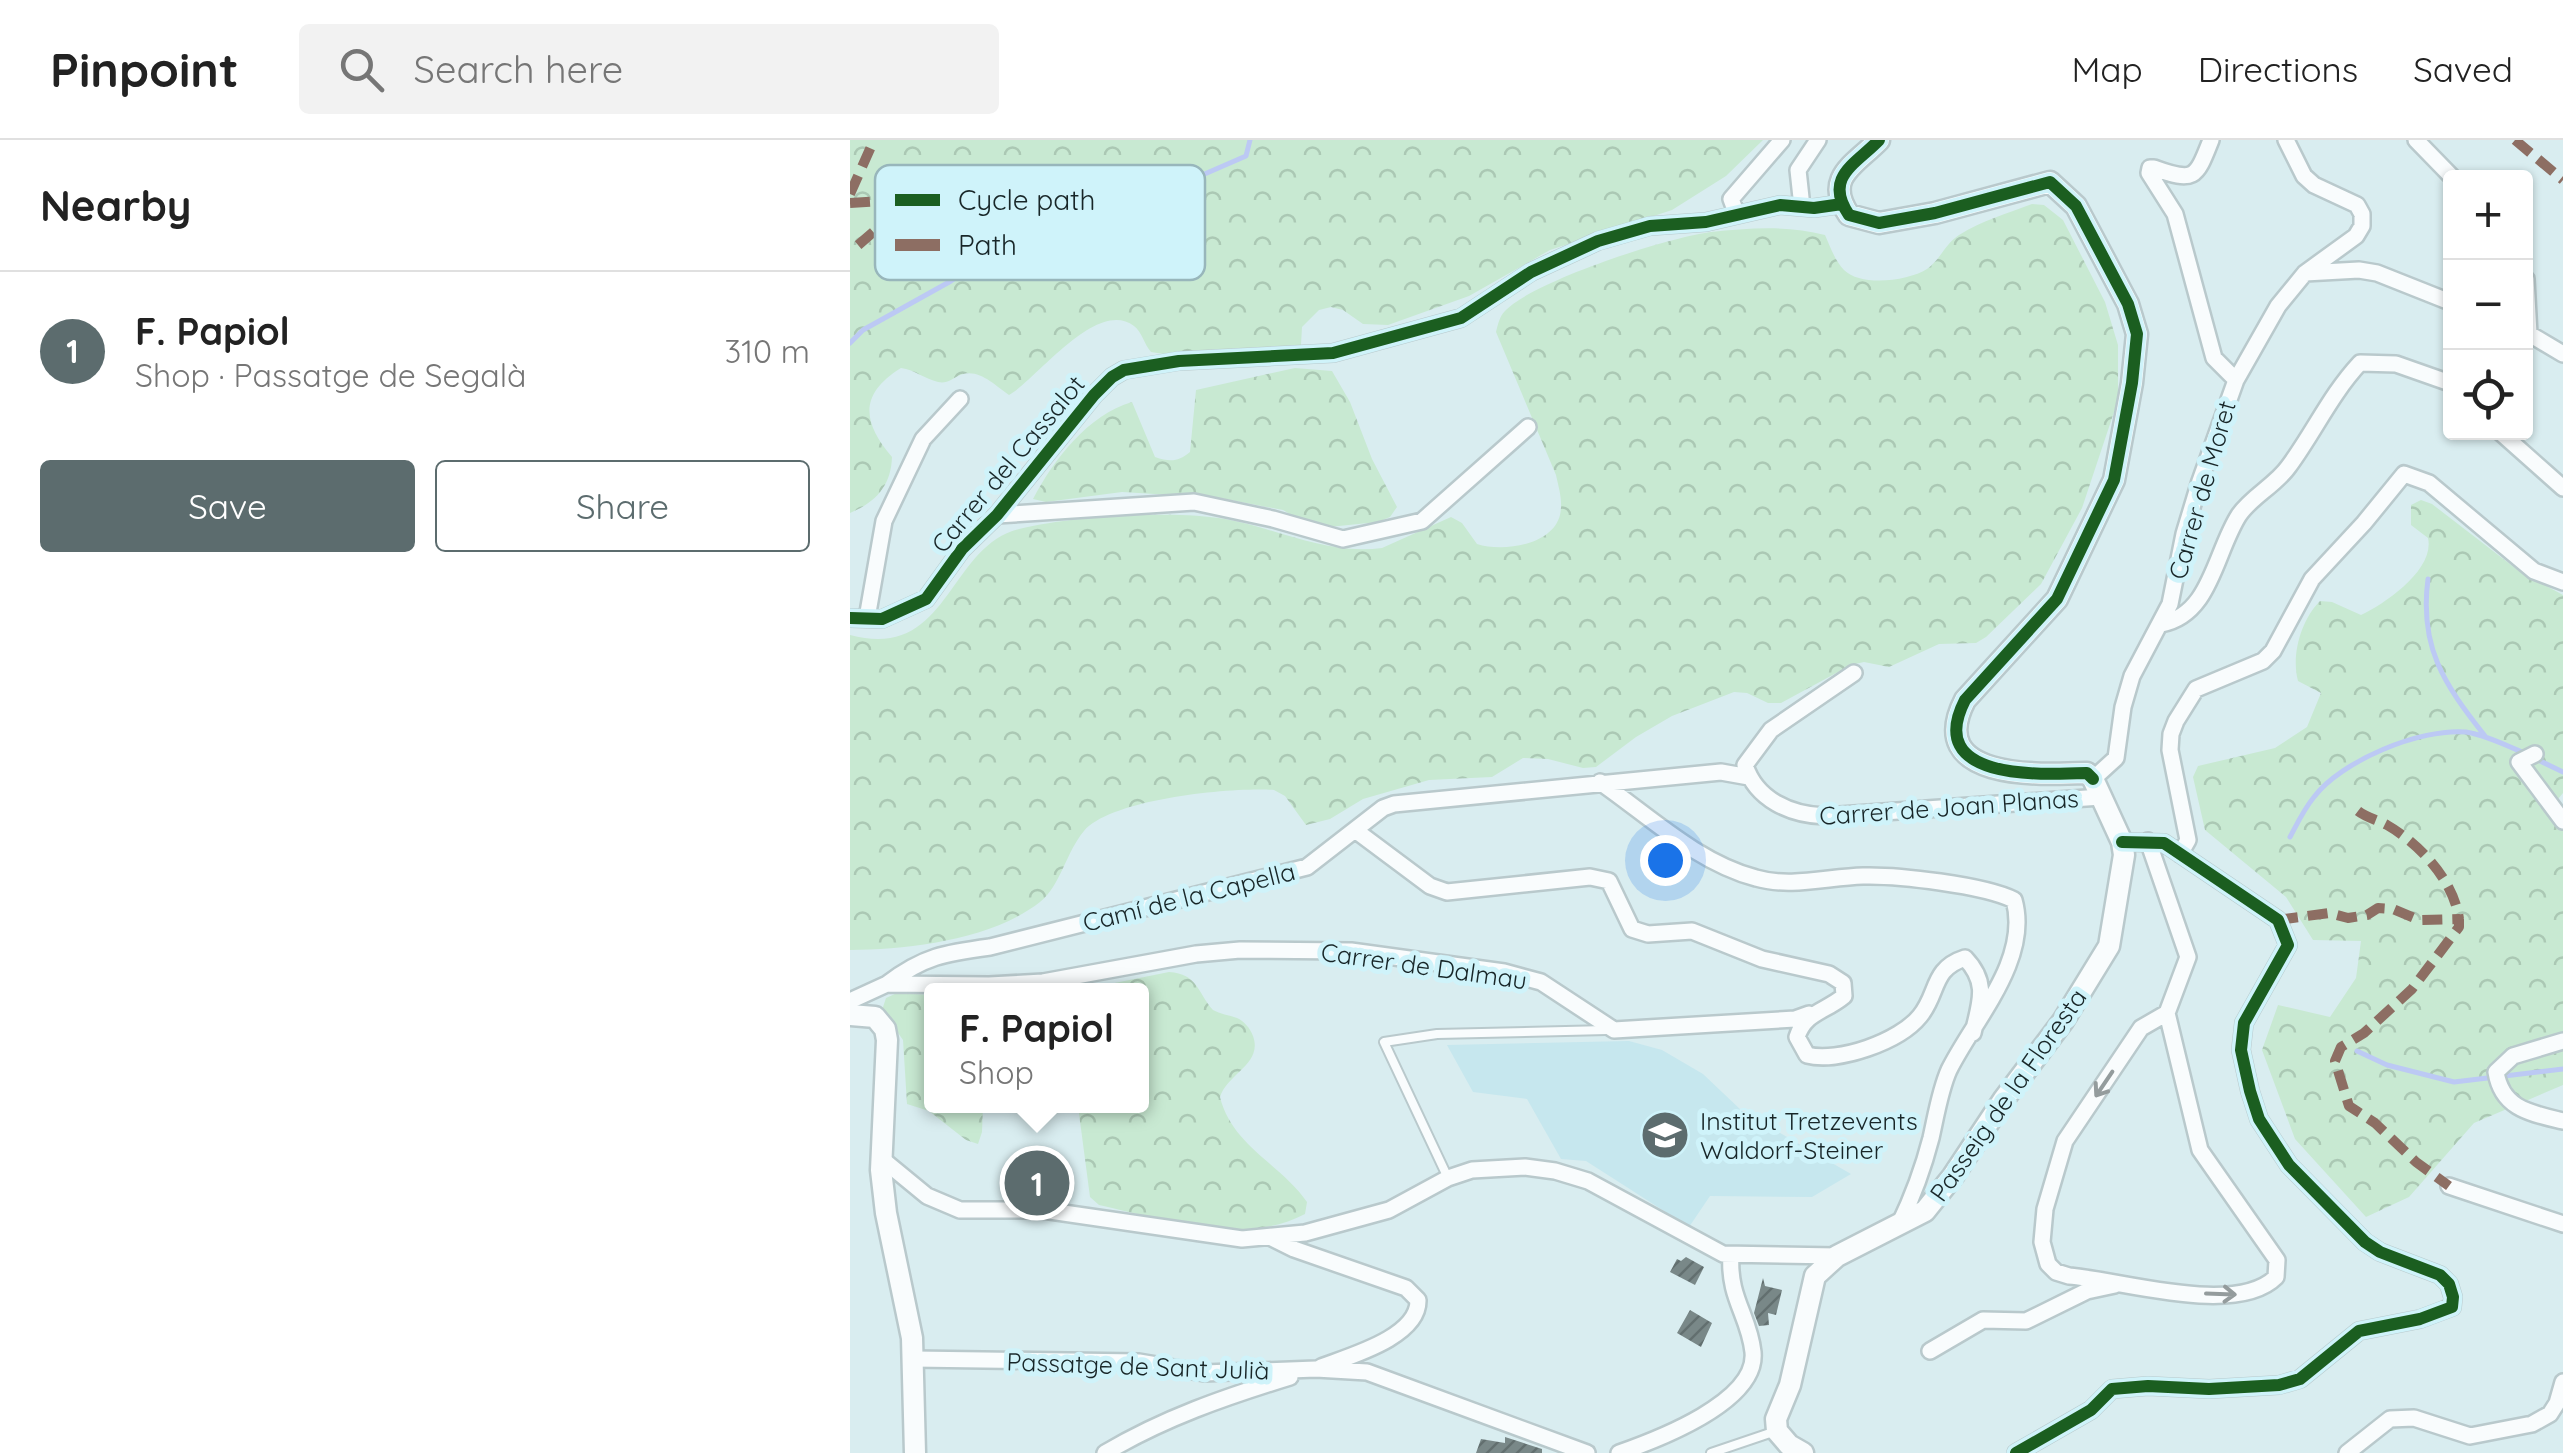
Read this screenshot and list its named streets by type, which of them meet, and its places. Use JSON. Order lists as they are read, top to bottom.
{
  "streets": {
    "street": [
      "Carrer del Cassalot",
      "Carrer de Moret",
      "Carrer de Joan Planas",
      "Camí de la Capella",
      "Carrer de Dalmau",
      "Passeig de la Floresta",
      "Passatge de Sant Julià"
    ]
  },
  "crossings": [
    ["Carrer de Moret", "Carrer de Joan Planas"],
    ["Carrer de Joan Planas", "Camí de la Capella"],
    ["Camí de la Capella", "Carrer de Dalmau"]
  ],
  "places": {
    "school or university": ["Institut Tretzevents Waldorf-Steiner"]
  },
  "legend": ["Cycle path", "Path"],
  "page": {
    "header": "Pinpoint",
    "search": "Search here",
    "nav": ["Map", "Directions", "Saved"],
    "heading": "Nearby",
    "map_buttons": ["+", "−"],
    "list": [
      {
        "mark": "1",
        "name": "F. Papiol",
        "note": "Shop · Passatge de Segalà",
        "value": "310 m"
      }
    ],
    "buttons": ["Save", "Share"],
    "popup": ["F. Papiol", "Shop"],
    "pins": "1"
  }
}
